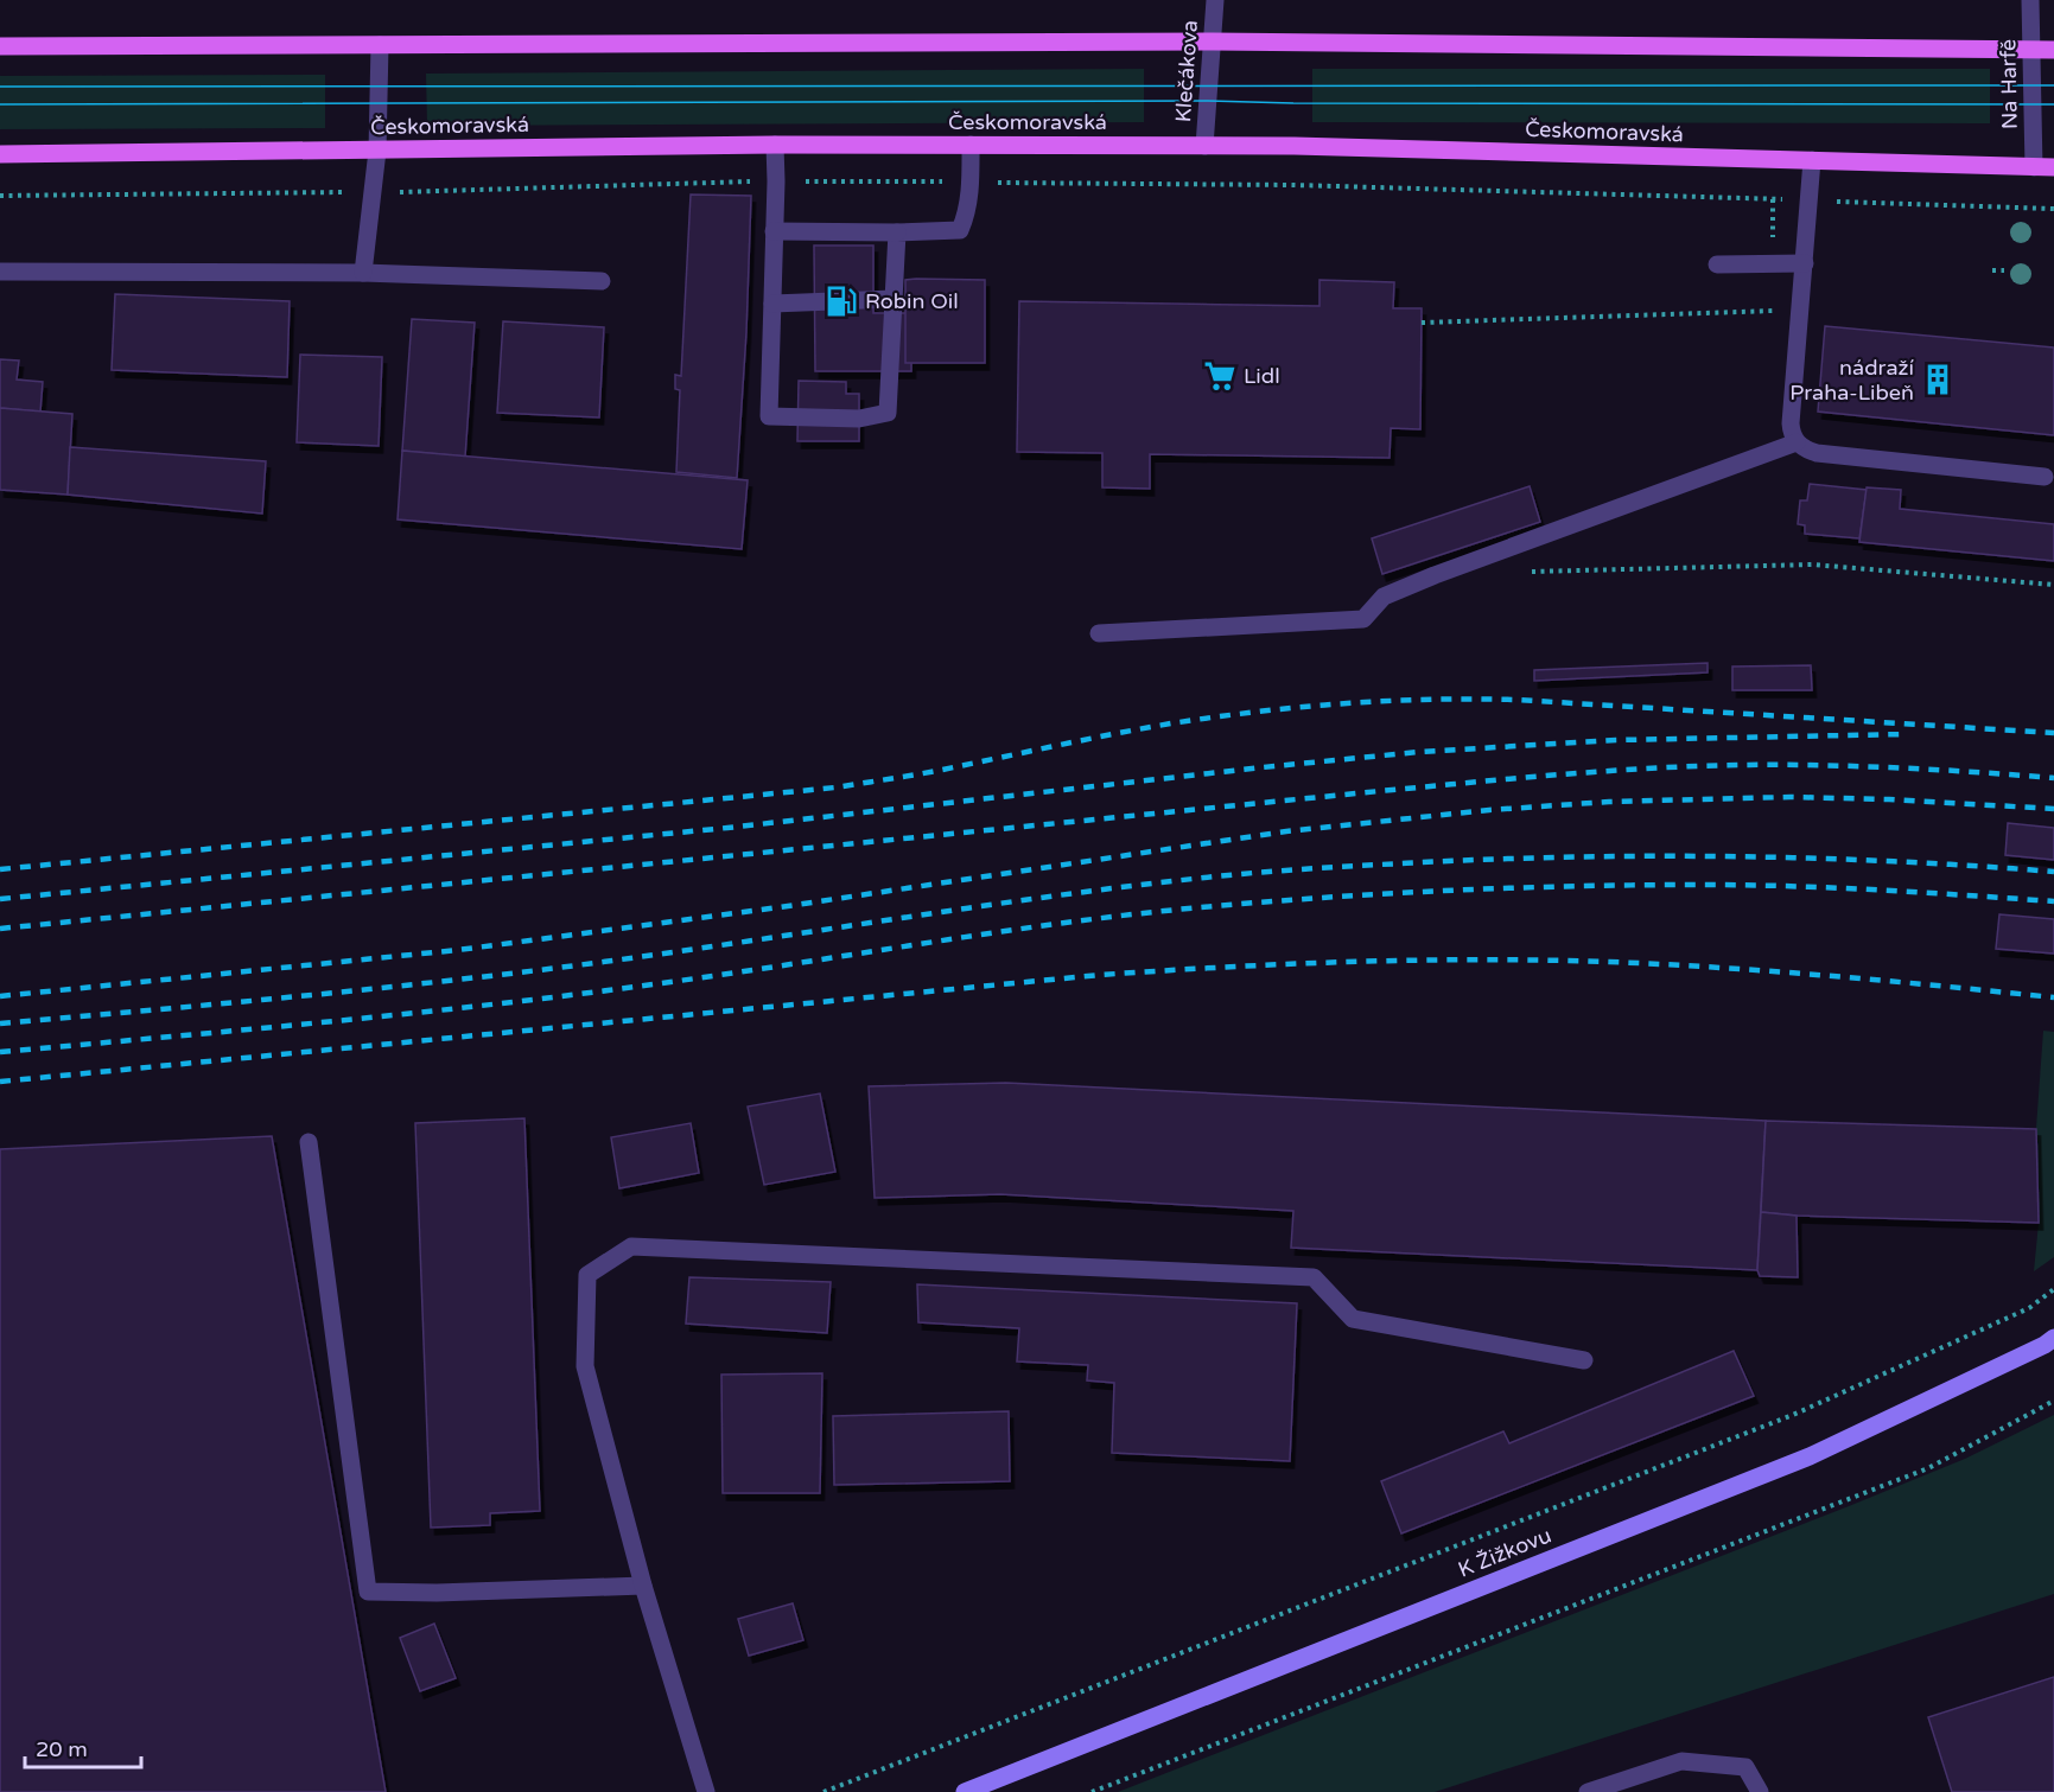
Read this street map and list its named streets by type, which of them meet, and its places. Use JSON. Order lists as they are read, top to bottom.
{
  "streets": {
    "main road": ["Českomoravská", "K Žižkovu"],
    "street": ["Klečákova", "Na Harfě"]
  },
  "crossings": [
    ["Klečákova", "Českomoravská"],
    ["Na Harfě", "Českomoravská"]
  ],
  "places": {
    "fuel station": ["Robin Oil"],
    "supermarket": ["Lidl"],
    "building": ["nádraží Praha-Libeň"]
  },
  "scale_bar": "20 m"
}
